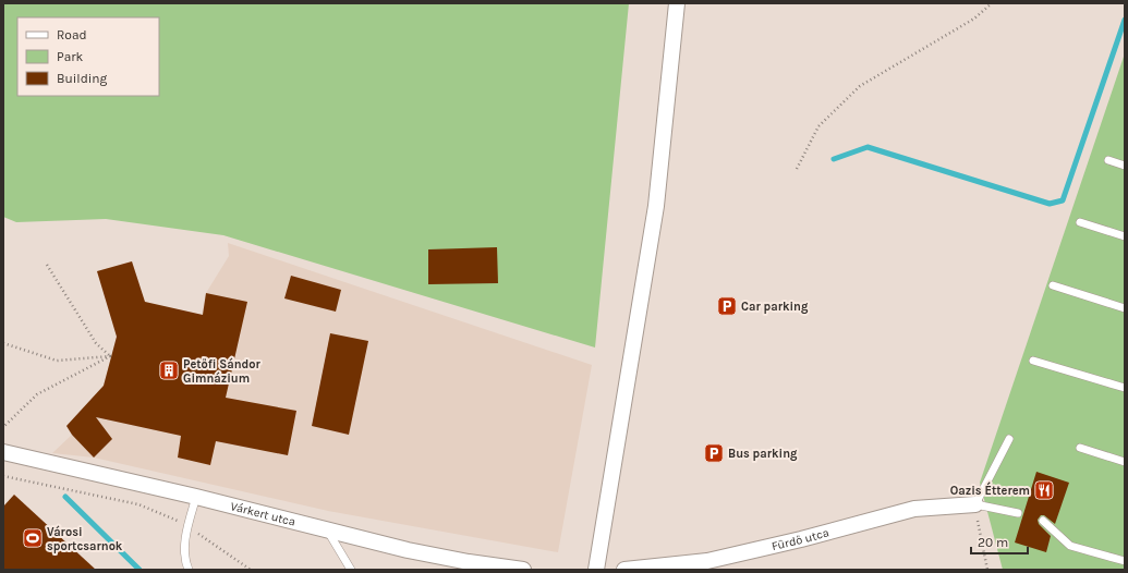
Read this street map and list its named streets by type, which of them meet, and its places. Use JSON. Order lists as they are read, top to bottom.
{
  "streets": {
    "street": ["Várkert utca", "Fürdő utca"]
  },
  "places": {
    "parking": ["Car parking", "Bus parking"],
    "building": ["Petőfi Sándor Gimnázium"],
    "restaurant": ["Oazis Étterem"],
    "sports": ["Városi sportcsarnok"]
  },
  "legend": ["Road", "Park", "Building"],
  "scale_bar": "20 m"
}
